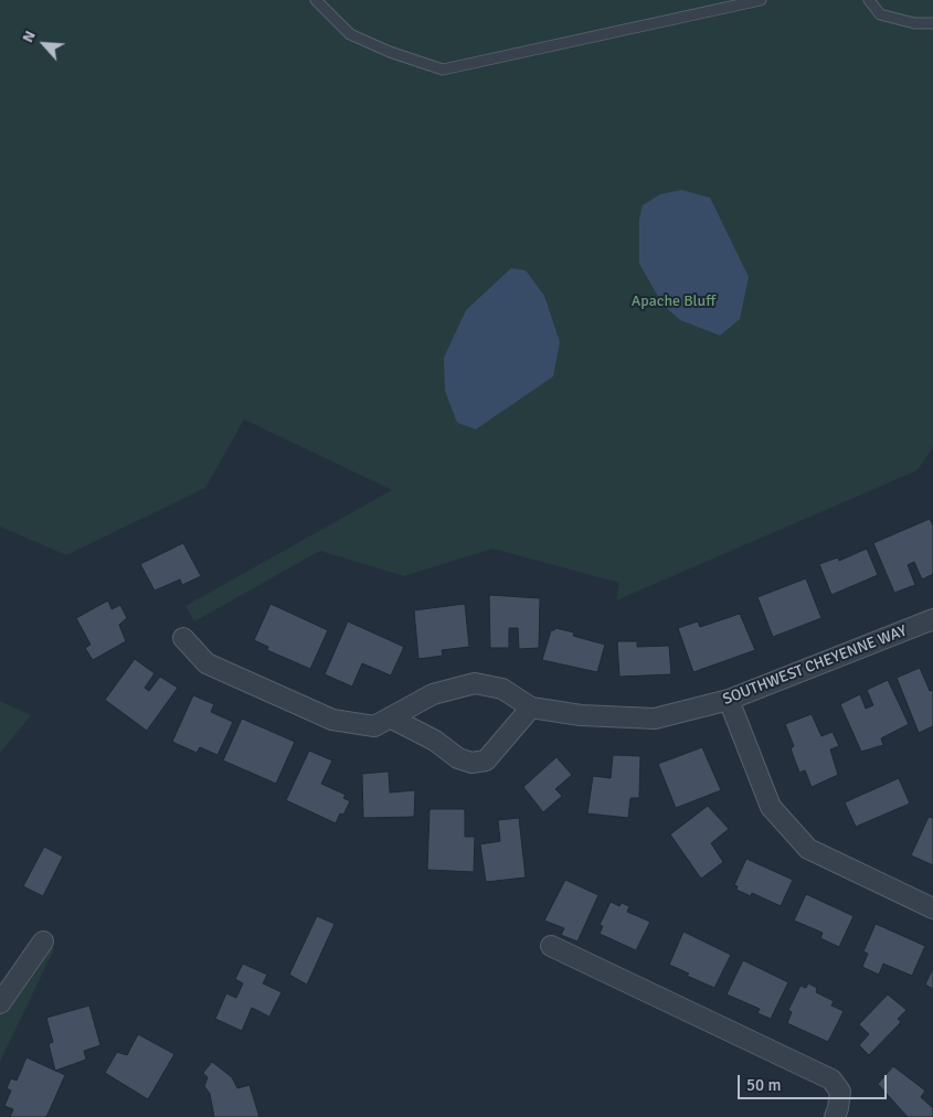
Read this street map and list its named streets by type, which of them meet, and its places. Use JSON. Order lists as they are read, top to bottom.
{
  "streets": {
    "street": ["SOUTHWEST CHEYENNE WAY"]
  },
  "parks": ["Apache Bluff"],
  "scale_bar": "50 m",
  "north": "top left"
}
